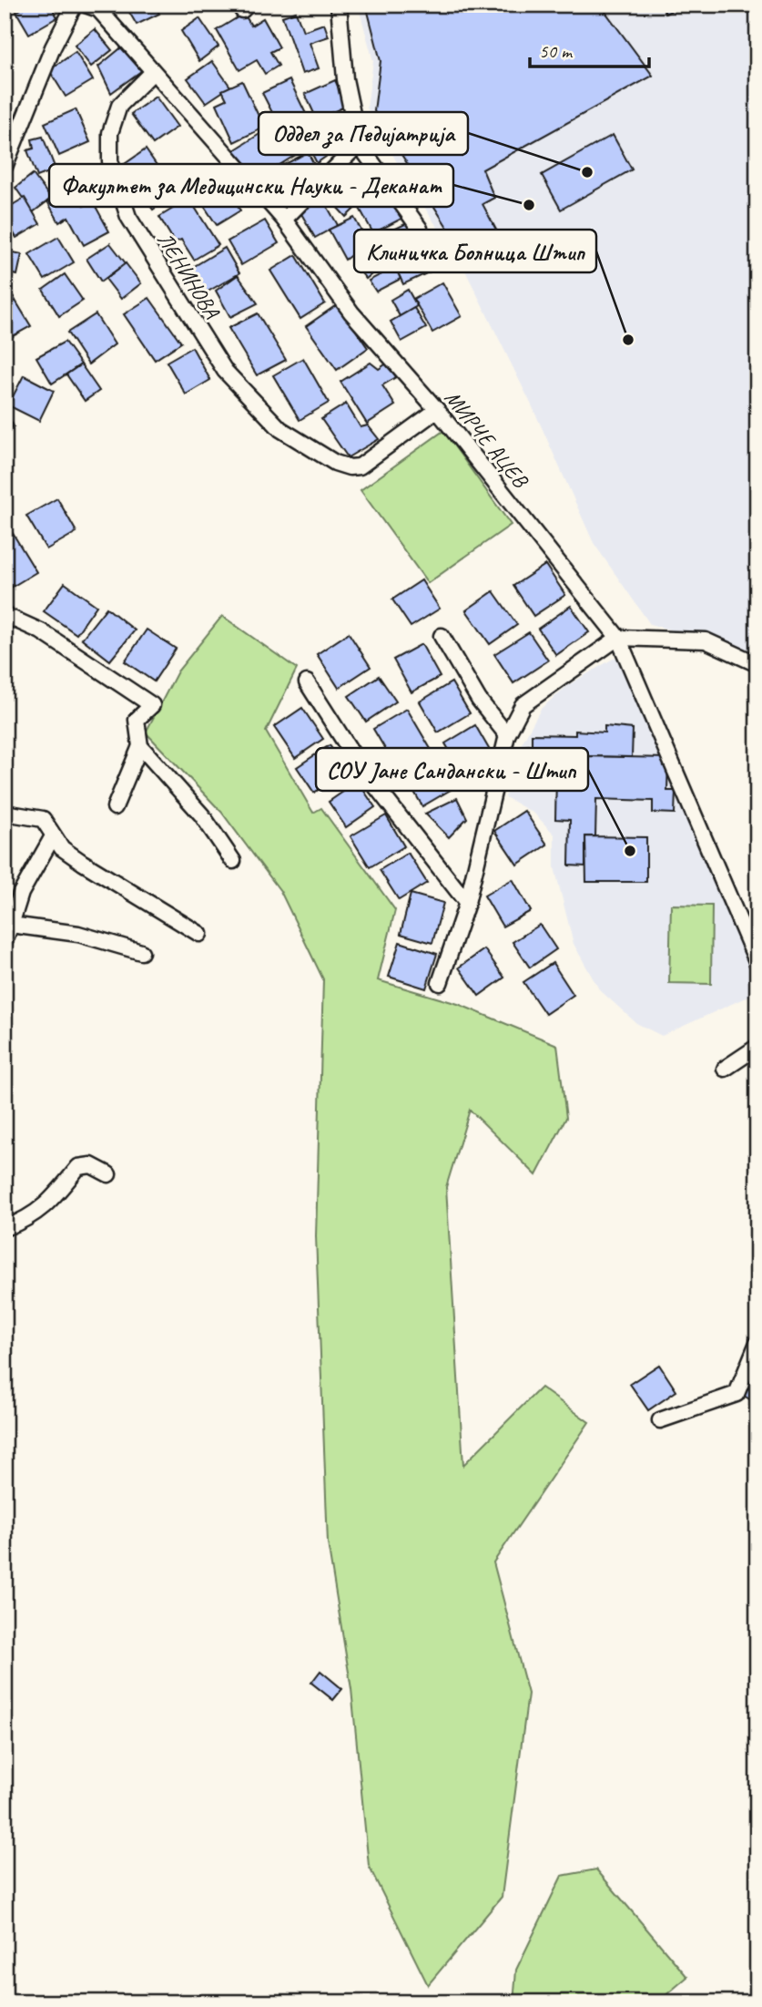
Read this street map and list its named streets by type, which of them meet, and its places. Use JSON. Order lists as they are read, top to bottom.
{
  "streets": {
    "street": ["ЛЕНИНОВА", "МИРЧЕ АЦЕВ"]
  },
  "crossings": [
    ["ЛЕНИНОВА", "МИРЧЕ АЦЕВ"]
  ],
  "places": [
    "Оддел за Педијатрија",
    "Факултет за Медицински Науки - Деканат",
    "Клиничка Болница Штип",
    "СОУ Јане Сандански - Штип"
  ],
  "scale_bar": "50 m"
}
